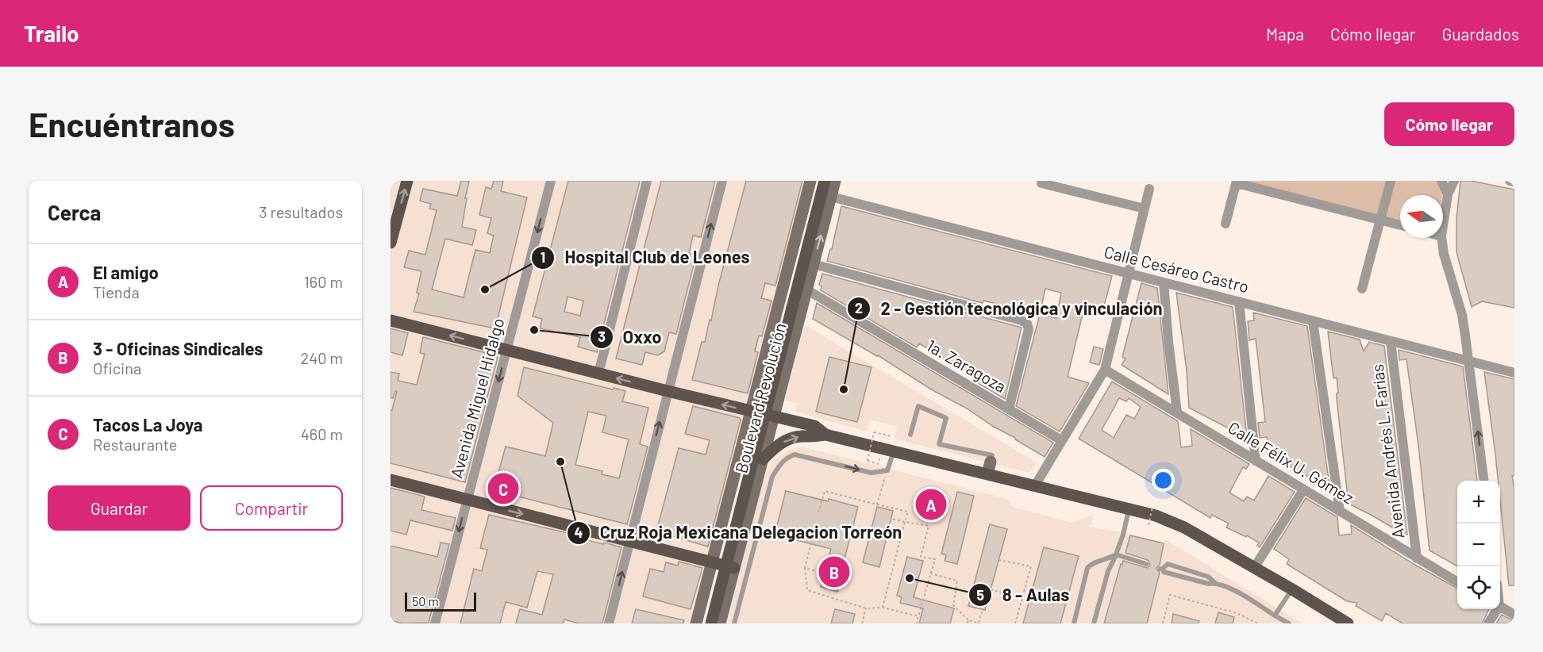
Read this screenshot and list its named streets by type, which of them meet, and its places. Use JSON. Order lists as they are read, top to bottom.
{
  "streets": {
    "main road": ["Boulevard Revolución"],
    "street": [
      "Calle Cesáreo Castro",
      "1a. Zaragoza",
      "Avenida Miguel Hidalgo",
      "Avenida Andrés L. Farías",
      "Calle Félix U. Gómez"
    ]
  },
  "crossings": [
    ["Calle Cesáreo Castro", "Boulevard Revolución"],
    ["Calle Cesáreo Castro", "Avenida Andrés L. Farías"],
    ["1a. Zaragoza", "Boulevard Revolución"],
    ["Avenida Andrés L. Farías", "Calle Félix U. Gómez"]
  ],
  "one_way": ["Avenida Miguel Hidalgo"],
  "places": [
    "Hospital Club de Leones",
    "Oxxo",
    "2 - Gestión tecnológica y vinculación",
    "Cruz Roja Mexicana Delegacion Torreón",
    "8 - Aulas"
  ],
  "scale_bar": "50 m",
  "north": "left",
  "page": {
    "header": "Trailo",
    "nav": ["Mapa", "Cómo llegar", "Guardados"],
    "buttons": [
      "Cómo llegar",
      ["Guardar", "Compartir"]
    ],
    "title": "Encuéntranos",
    "heading": ["Cerca", "3 resultados"],
    "list": [
      {
        "mark": "A",
        "name": "El amigo",
        "note": "Tienda",
        "value": "160 m"
      },
      {
        "mark": "B",
        "name": "3 - Oficinas Sindicales",
        "note": "Oficina",
        "value": "240 m"
      },
      {
        "mark": "C",
        "name": "Tacos La Joya",
        "note": "Restaurante",
        "value": "460 m"
      }
    ],
    "pins": ["C", "A", "B"],
    "map_buttons": ["+", "−"],
    "scale": "50 m"
  }
}
